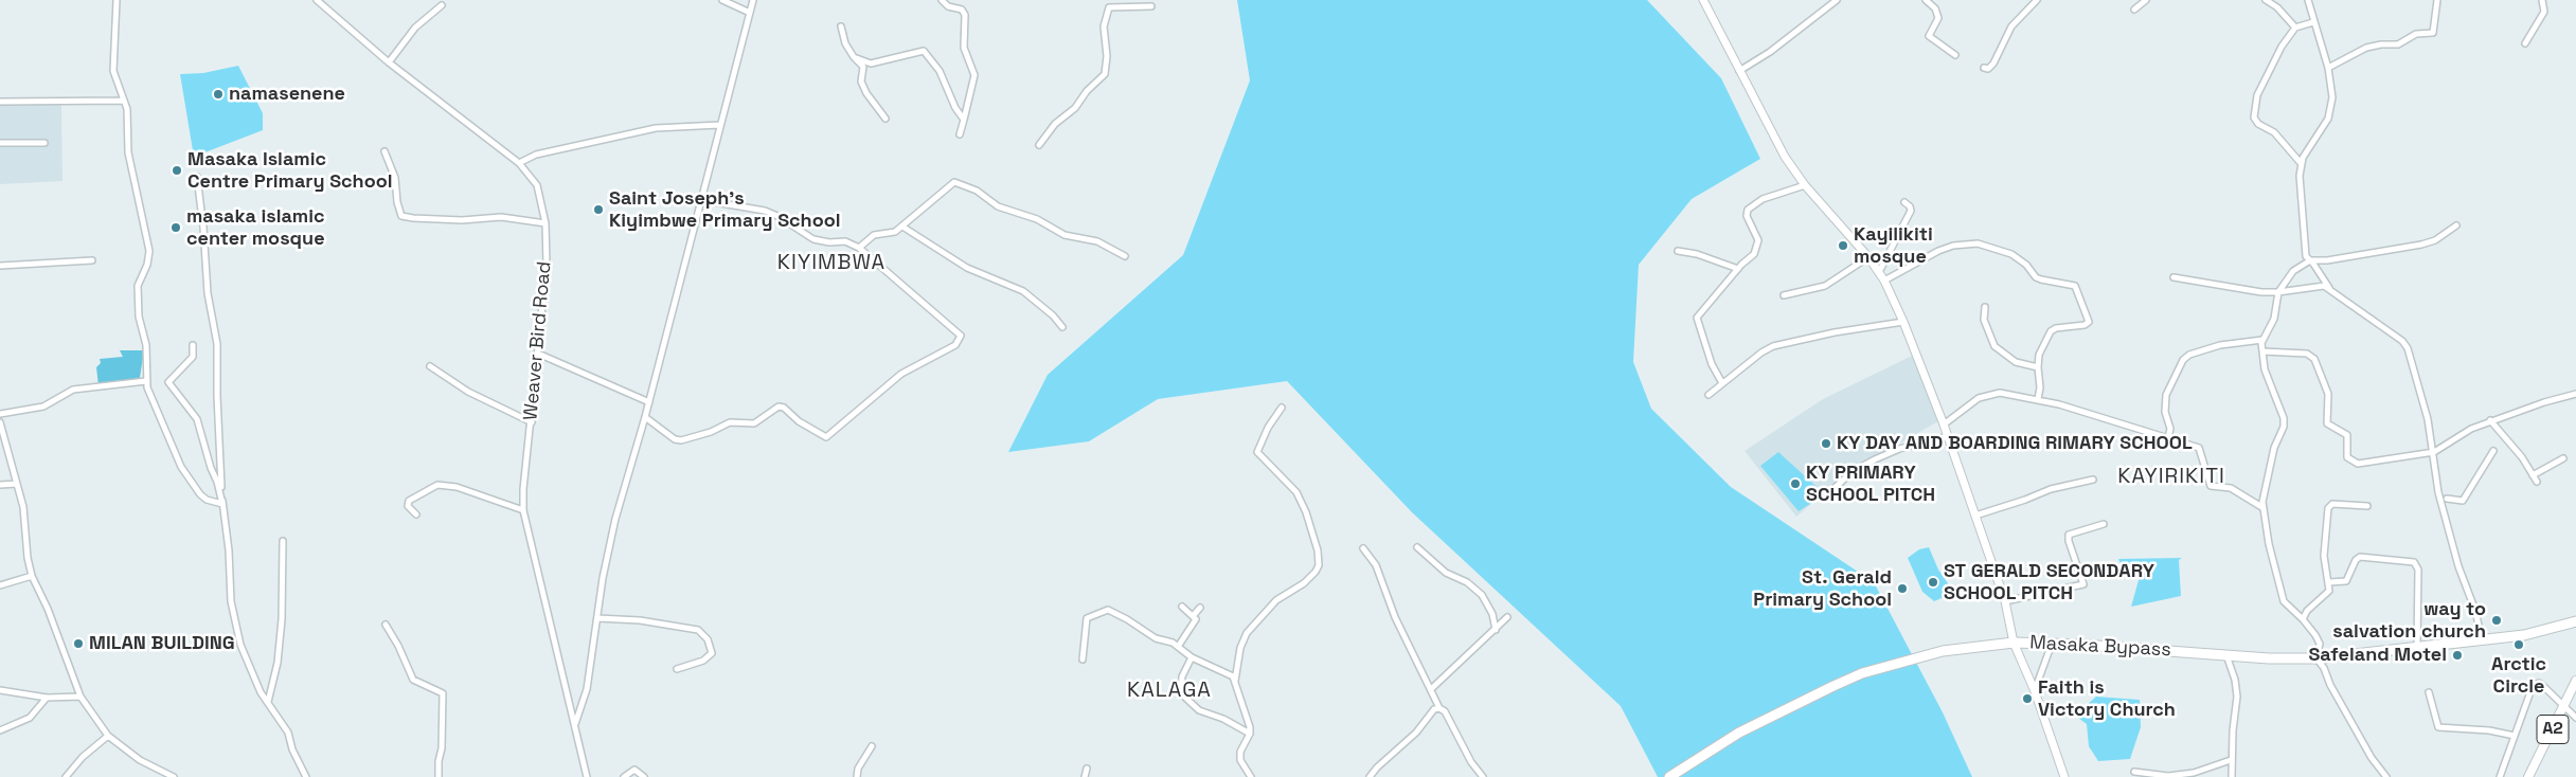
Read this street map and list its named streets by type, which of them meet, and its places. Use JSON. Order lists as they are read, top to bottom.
{
  "streets": {
    "highway": ["Masaka Bypass"],
    "main road": ["A2"],
    "street": ["Weaver Bird Road"]
  },
  "districts": ["KIYIMBWA", "KAYIRIKITI", "KALAGA"],
  "places": [
    "namasenene",
    "Masaka Islamic Centre Primary School",
    "Saint Joseph's Kiyimbwe Primary School",
    "masaka islamic center mosque",
    "Kayilikiti mosque",
    "KY DAY AND BOARDING RIMARY SCHOOL",
    "KY PRIMARY SCHOOL PITCH",
    "ST GERALD SECONDARY SCHOOL PITCH",
    "St. Gerald Primary School",
    "way to salvation church",
    "MILAN BUILDING",
    "Arctic Circle",
    "Safeland Motel",
    "Faith is Victory Church"
  ]
}
